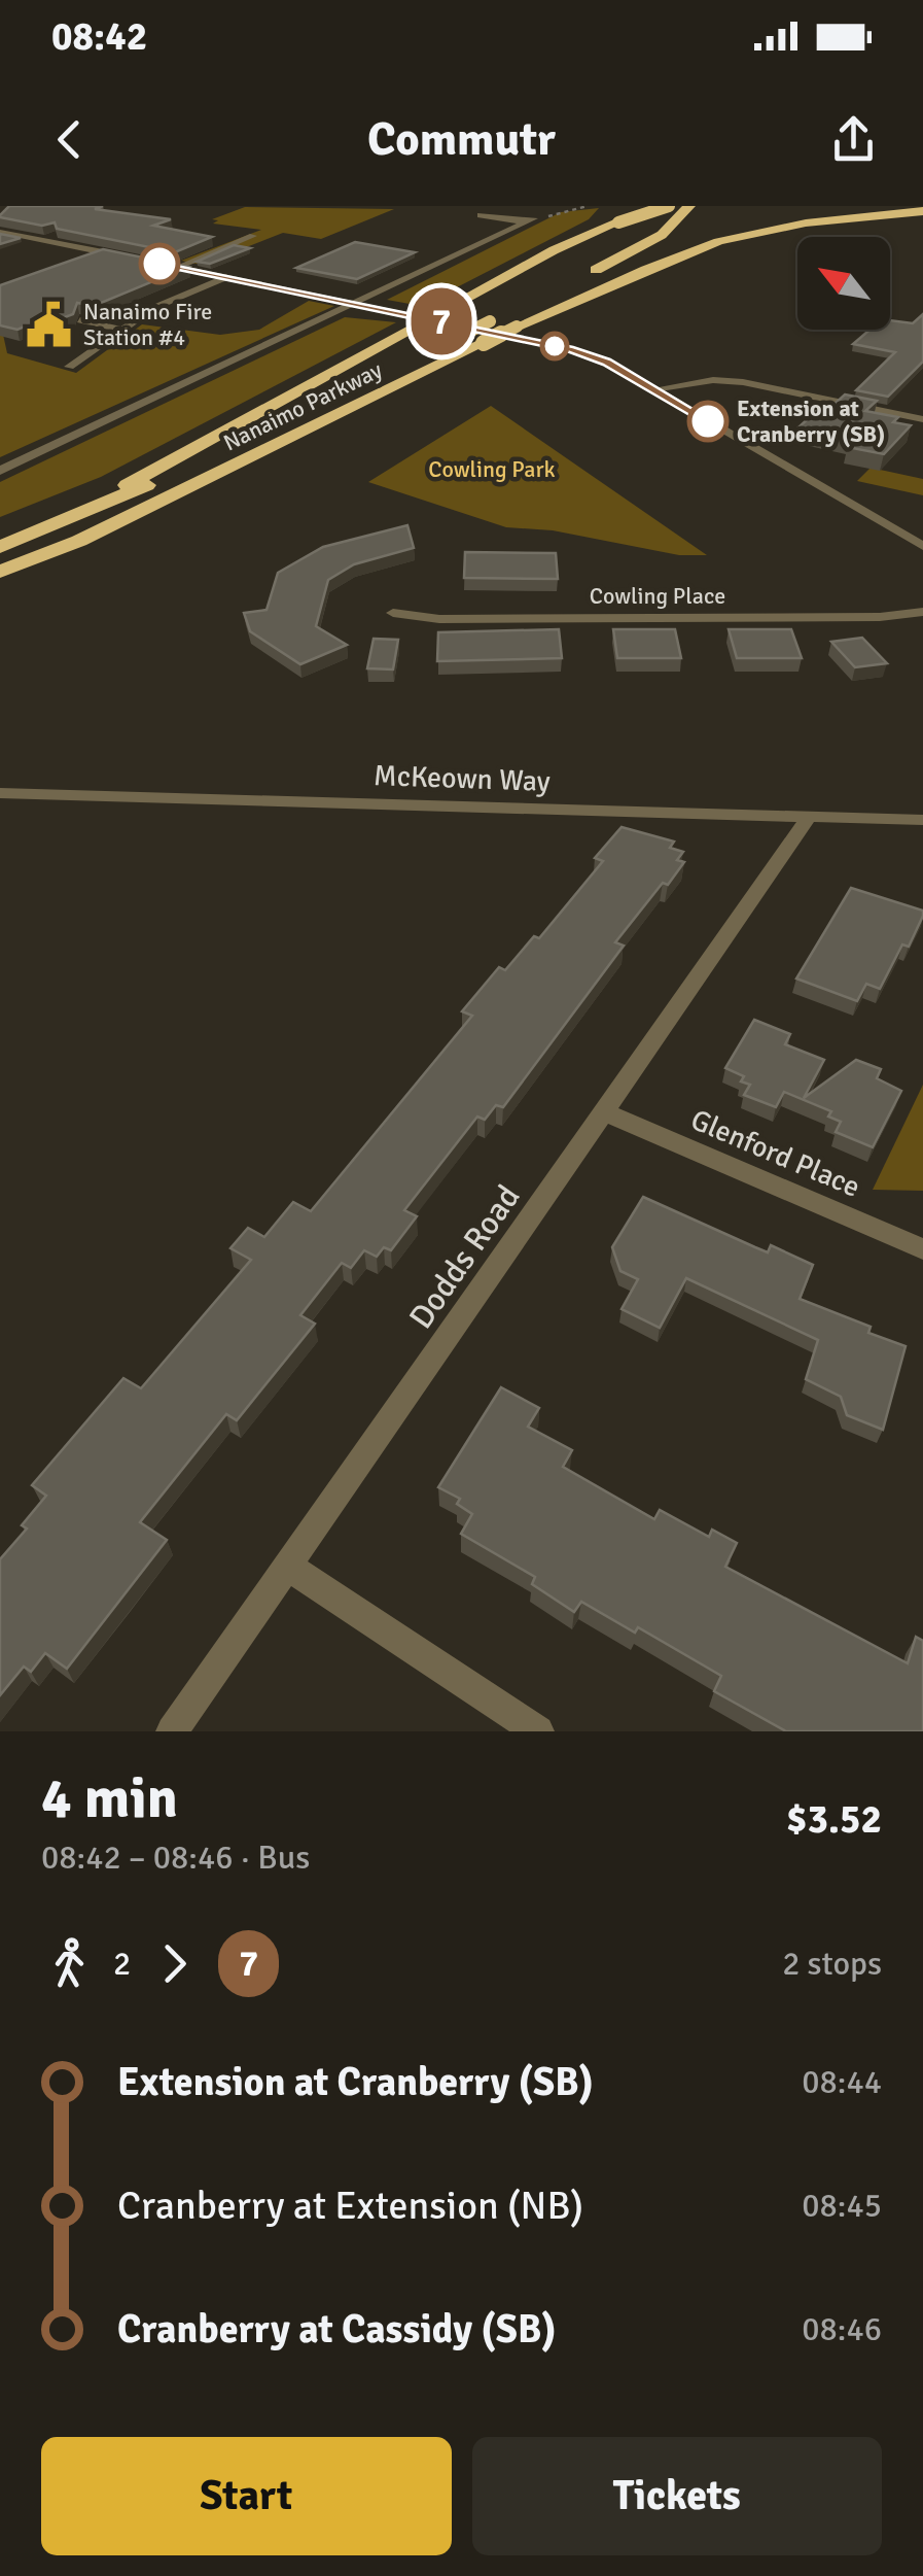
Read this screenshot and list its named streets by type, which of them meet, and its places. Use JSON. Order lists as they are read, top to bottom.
{
  "streets": {
    "highway": ["Nanaimo Parkway"],
    "street": [
      "Cowling Place",
      "McKeown Way",
      "Glenford Place",
      "Dodds Road"
    ]
  },
  "crossings": [
    ["McKeown Way", "Dodds Road"],
    ["Glenford Place", "Dodds Road"]
  ],
  "parks": ["Cowling Park"],
  "places": {
    "public building": ["Nanaimo Fire Station #4"],
    "other": ["Extension at Cranberry (SB)"]
  },
  "lines": ["bus line 7"],
  "north": "top left",
  "page": {
    "status": "08:42",
    "header": "Commutr",
    "on_map": "7",
    "heading": ["4 min", "08:42 – 08:46 · Bus", "$3.52"],
    "legs": ["2", "7", "2 stops"],
    "list": [
      {
        "name": "Extension at Cranberry (SB)",
        "value": "08:44"
      },
      {
        "name": "Cranberry at Extension (NB)",
        "value": "08:45"
      },
      {
        "name": "Cranberry at Cassidy (SB)",
        "value": "08:46"
      }
    ],
    "buttons": ["Start", "Tickets"]
  }
}
